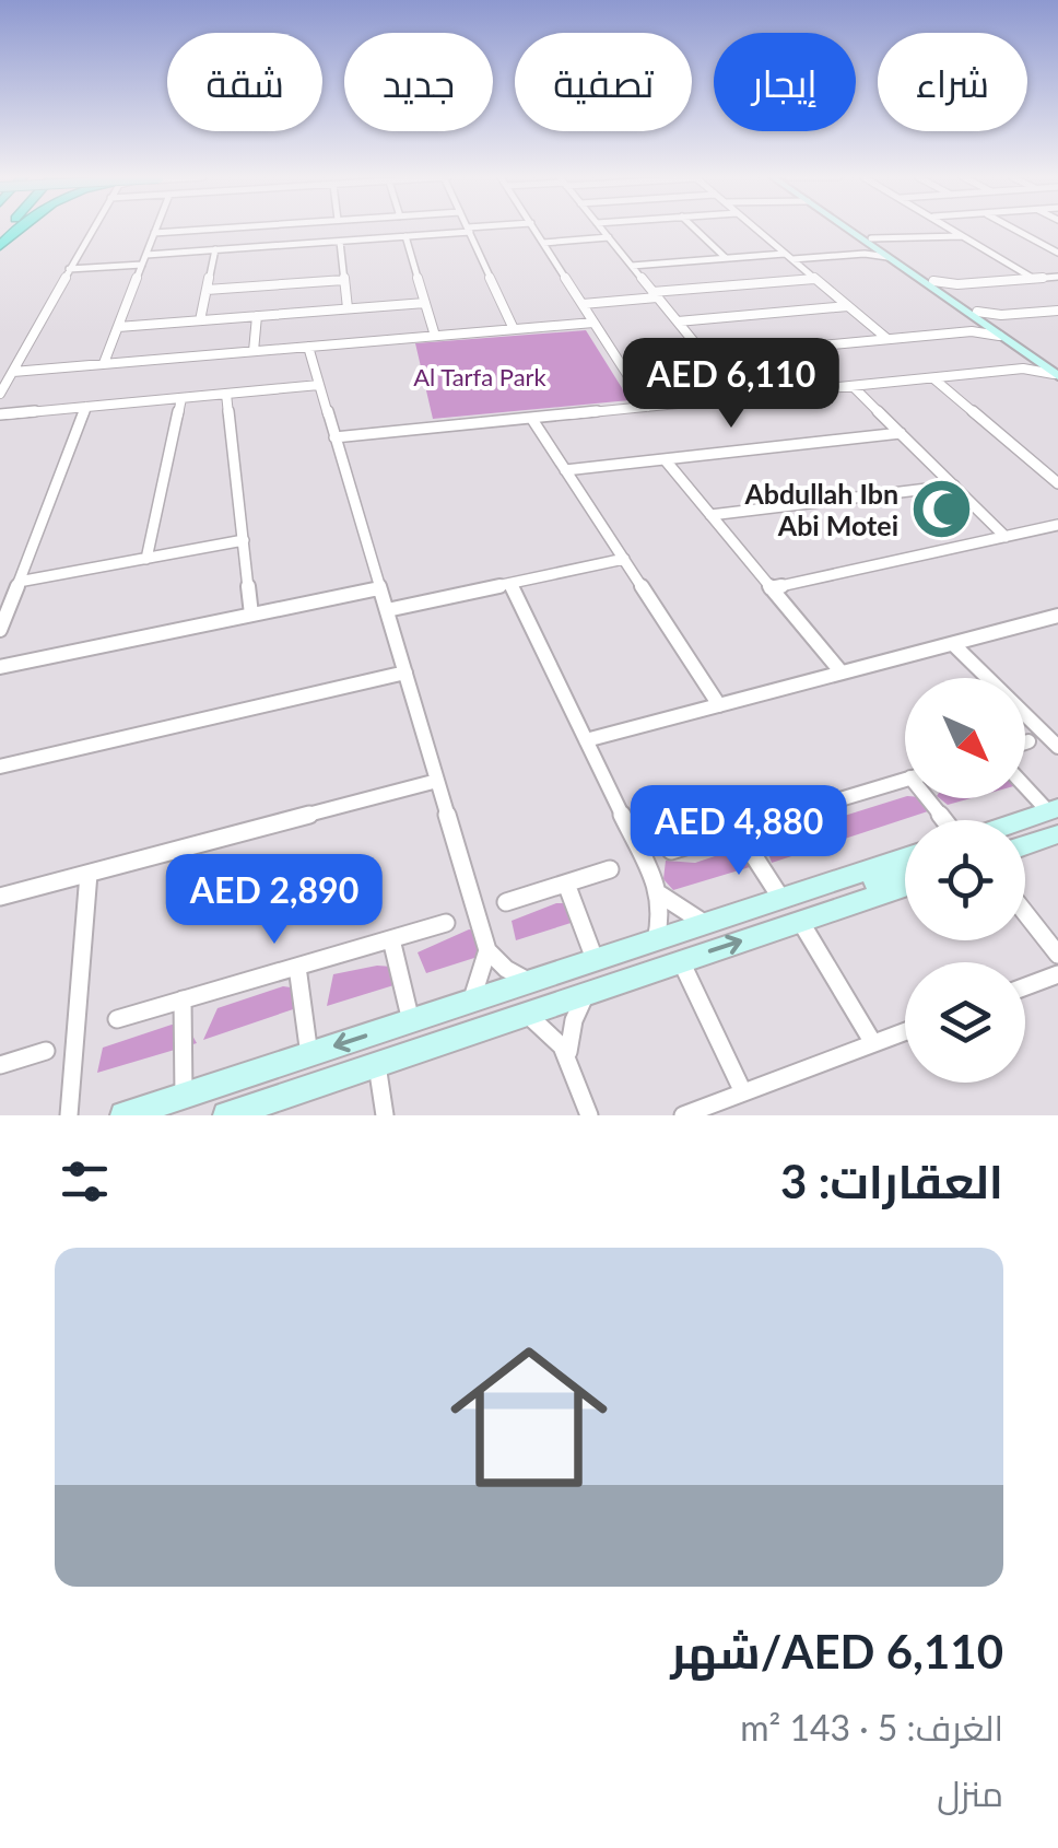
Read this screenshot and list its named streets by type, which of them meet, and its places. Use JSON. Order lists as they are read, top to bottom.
{
  "parks": ["Al Tarfa Park"],
  "places": {
    "mosque": ["Abdullah Ibn Abi Motei"]
  },
  "north": "bottom right",
  "page": {
    "chip": [
      "شراء",
      "إيجار",
      "تصفية",
      "جديد",
      "شقة"
    ],
    "price": ["AED 6,110", "AED 4,880", "AED 2,890"],
    "heading": "العقارات: 3",
    "list": [
      {
        "name": "AED 6,110/شهر",
        "note": "الغرف: 5 · 143 m² · منزل"
      }
    ]
  }
}
